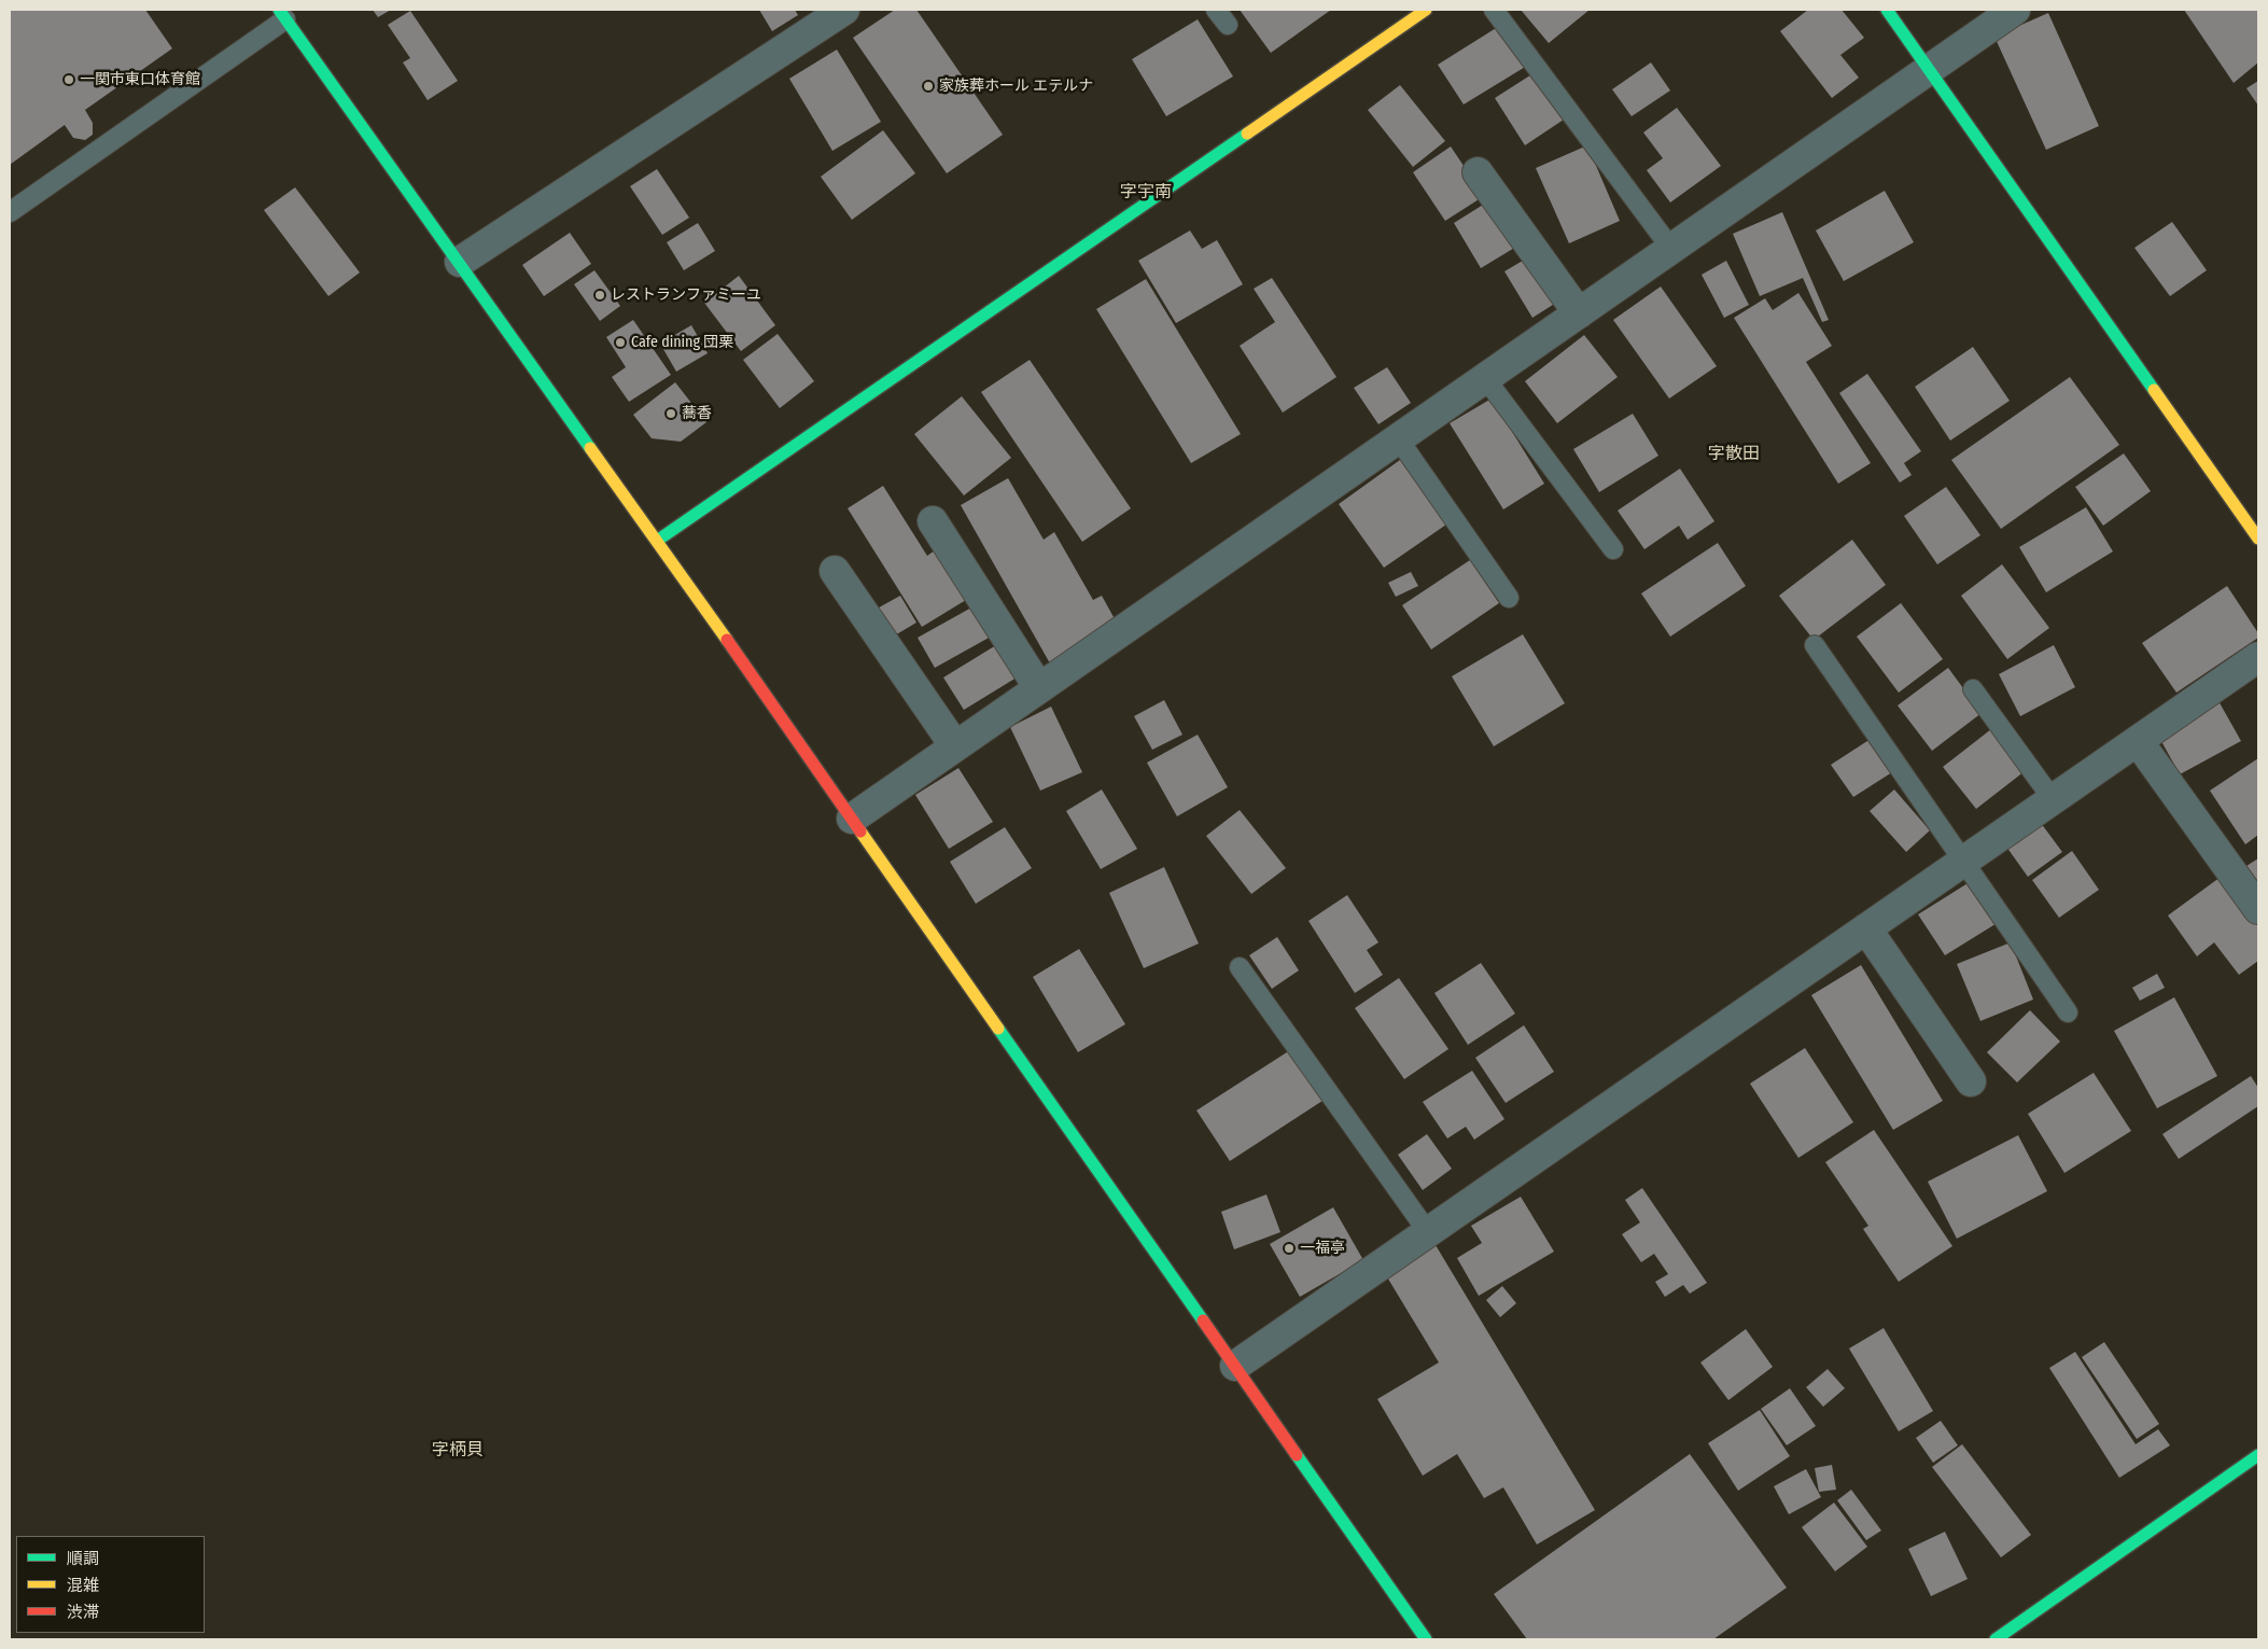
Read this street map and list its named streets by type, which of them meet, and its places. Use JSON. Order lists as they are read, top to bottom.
{
  "districts": ["字宇南", "字散田", "字柄貝"],
  "places": [
    "一関市東口体育館",
    "家族葬ホール エテルナ",
    "レストランファミーユ",
    "Cafe dining 団栗",
    "蕎香",
    "一福亭"
  ],
  "legend": ["順調", "混雑", "渋滞"]
}
